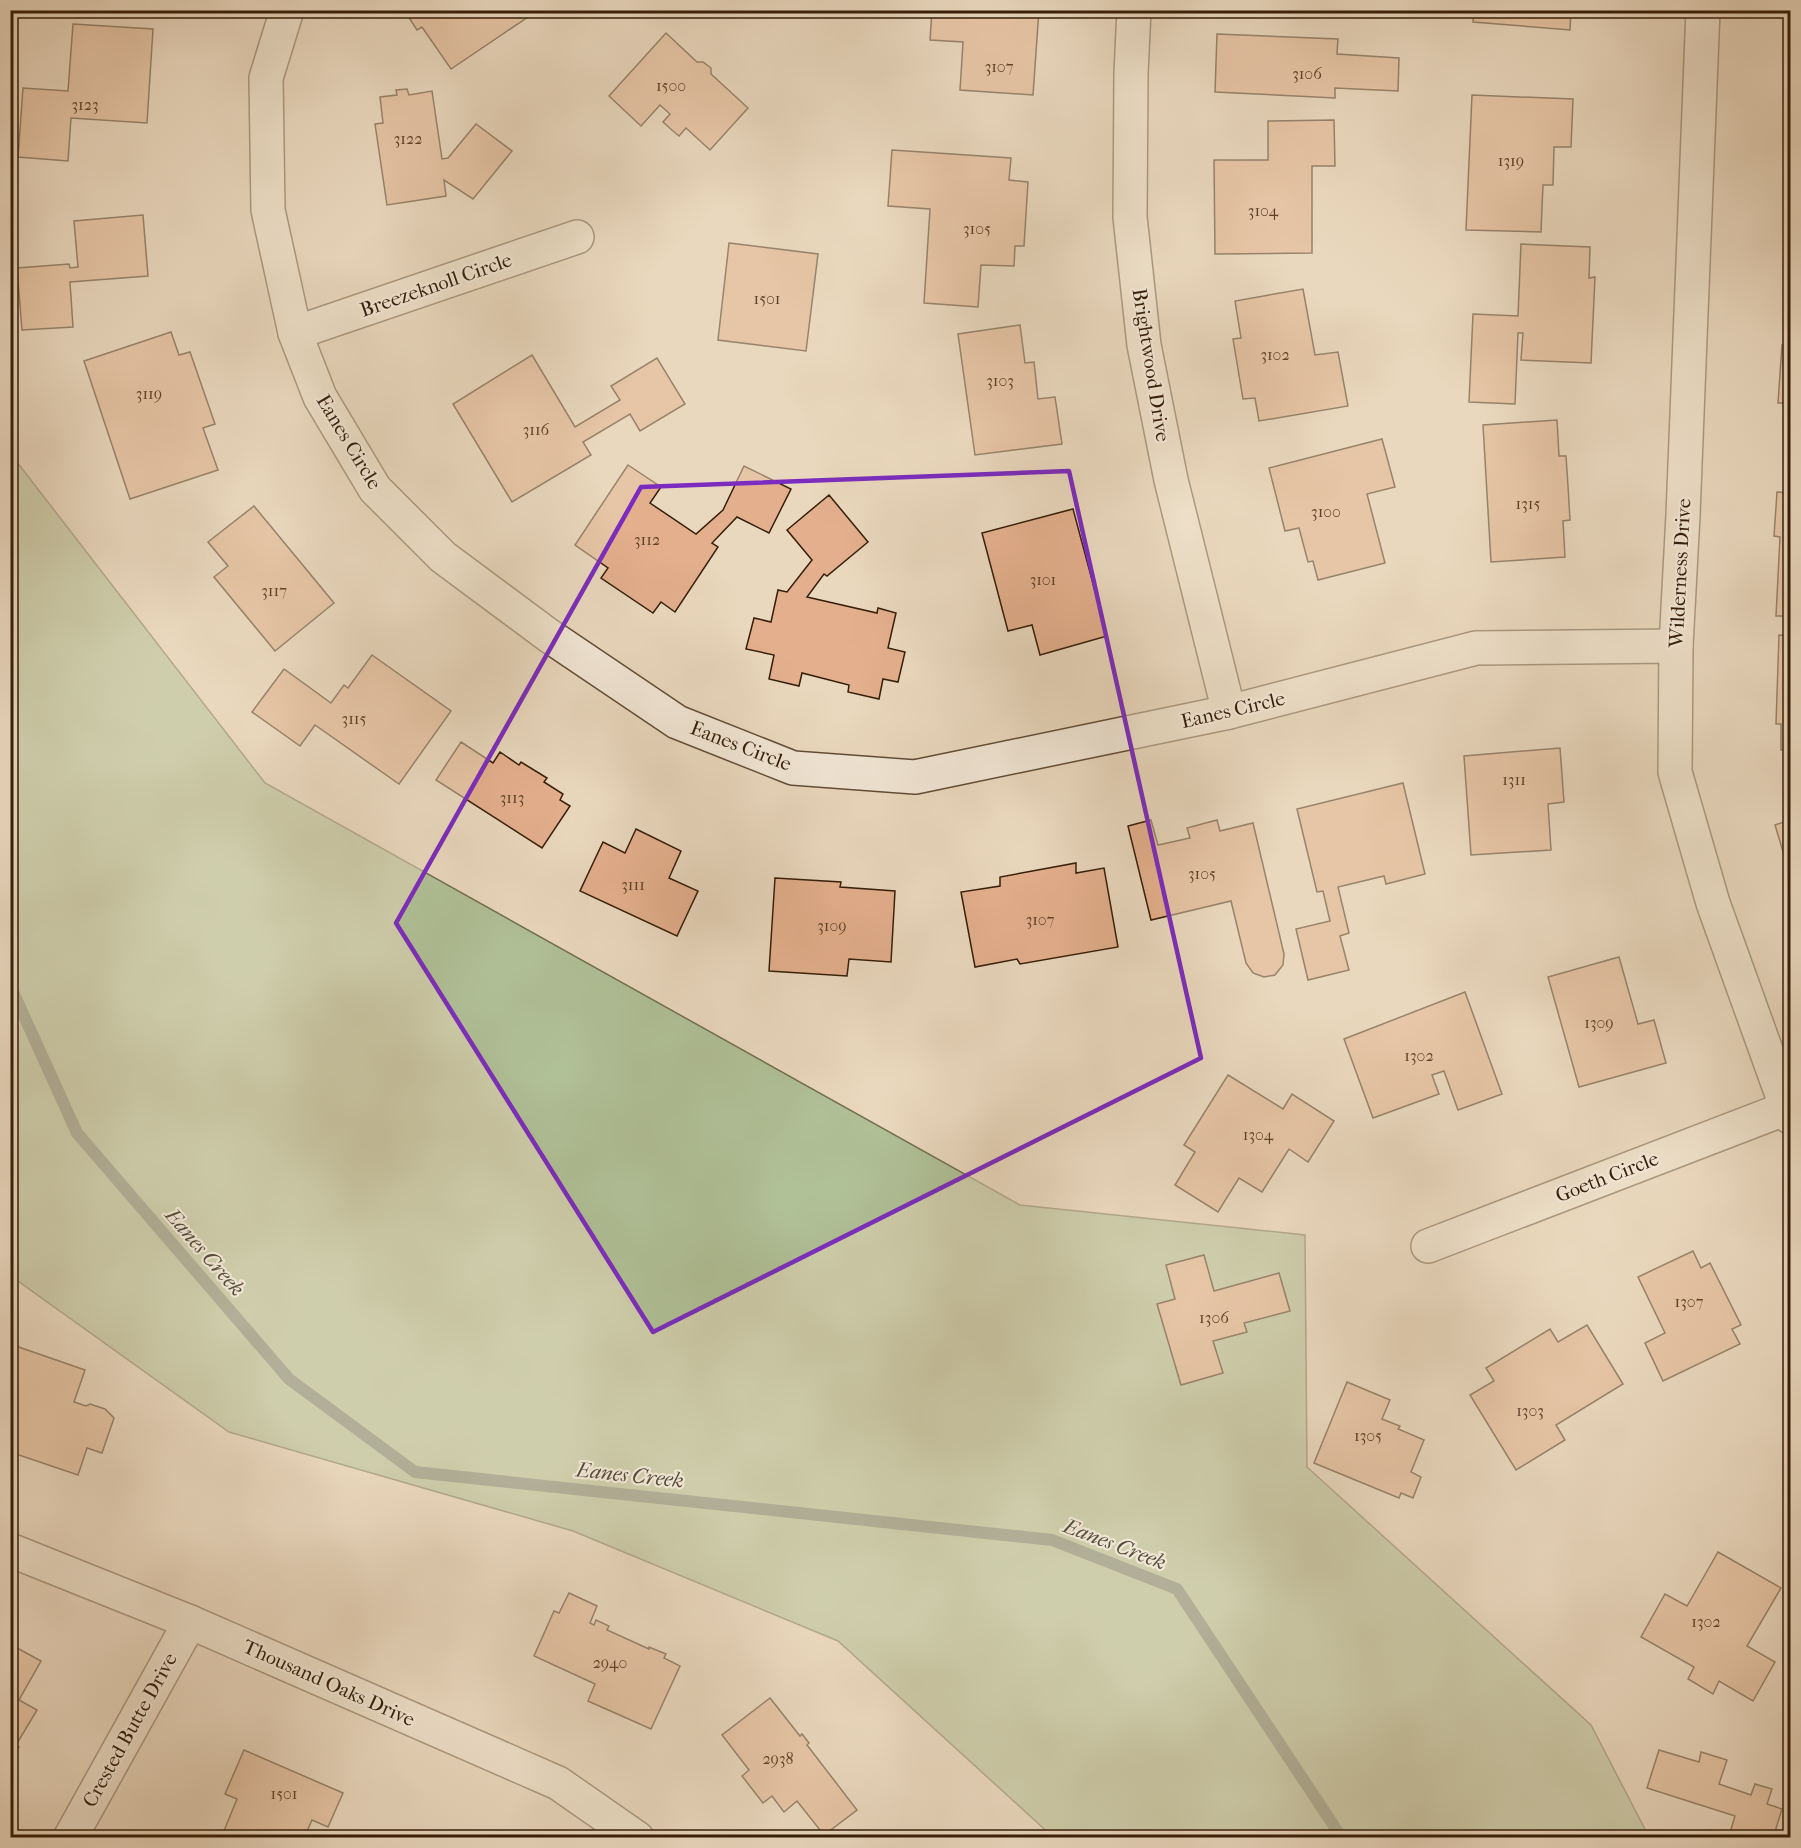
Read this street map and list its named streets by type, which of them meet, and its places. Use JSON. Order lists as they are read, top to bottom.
{
  "streets": {
    "street": [
      "Breezeknoll Circle",
      "Brightwood Drive",
      "Eanes Circle",
      "Wilderness Drive",
      "Goeth Circle",
      "Thousand Oaks Drive",
      "Crested Butte Drive"
    ]
  },
  "crossings": [
    ["Breezeknoll Circle", "Eanes Circle"],
    ["Brightwood Drive", "Eanes Circle"],
    ["Eanes Circle", "Wilderness Drive"],
    ["Wilderness Drive", "Goeth Circle"],
    ["Thousand Oaks Drive", "Crested Butte Drive"]
  ],
  "water": ["Eanes Creek"],
  "house_numbers": [
    "3107",
    "3106",
    "1500",
    "3123",
    "3122",
    "1319",
    "3104",
    "3105",
    "1501",
    "3102",
    "3103",
    "3119",
    "3116",
    "1315",
    "3100",
    "3112",
    "3101",
    "3117",
    "3115",
    "1311",
    "3113",
    "3105",
    "3111",
    "3107",
    "3109",
    "1309",
    "1302",
    "1304",
    "1307",
    "1306",
    "1303",
    "1305",
    "1302",
    "2940",
    "2938",
    "1501"
  ]
}
